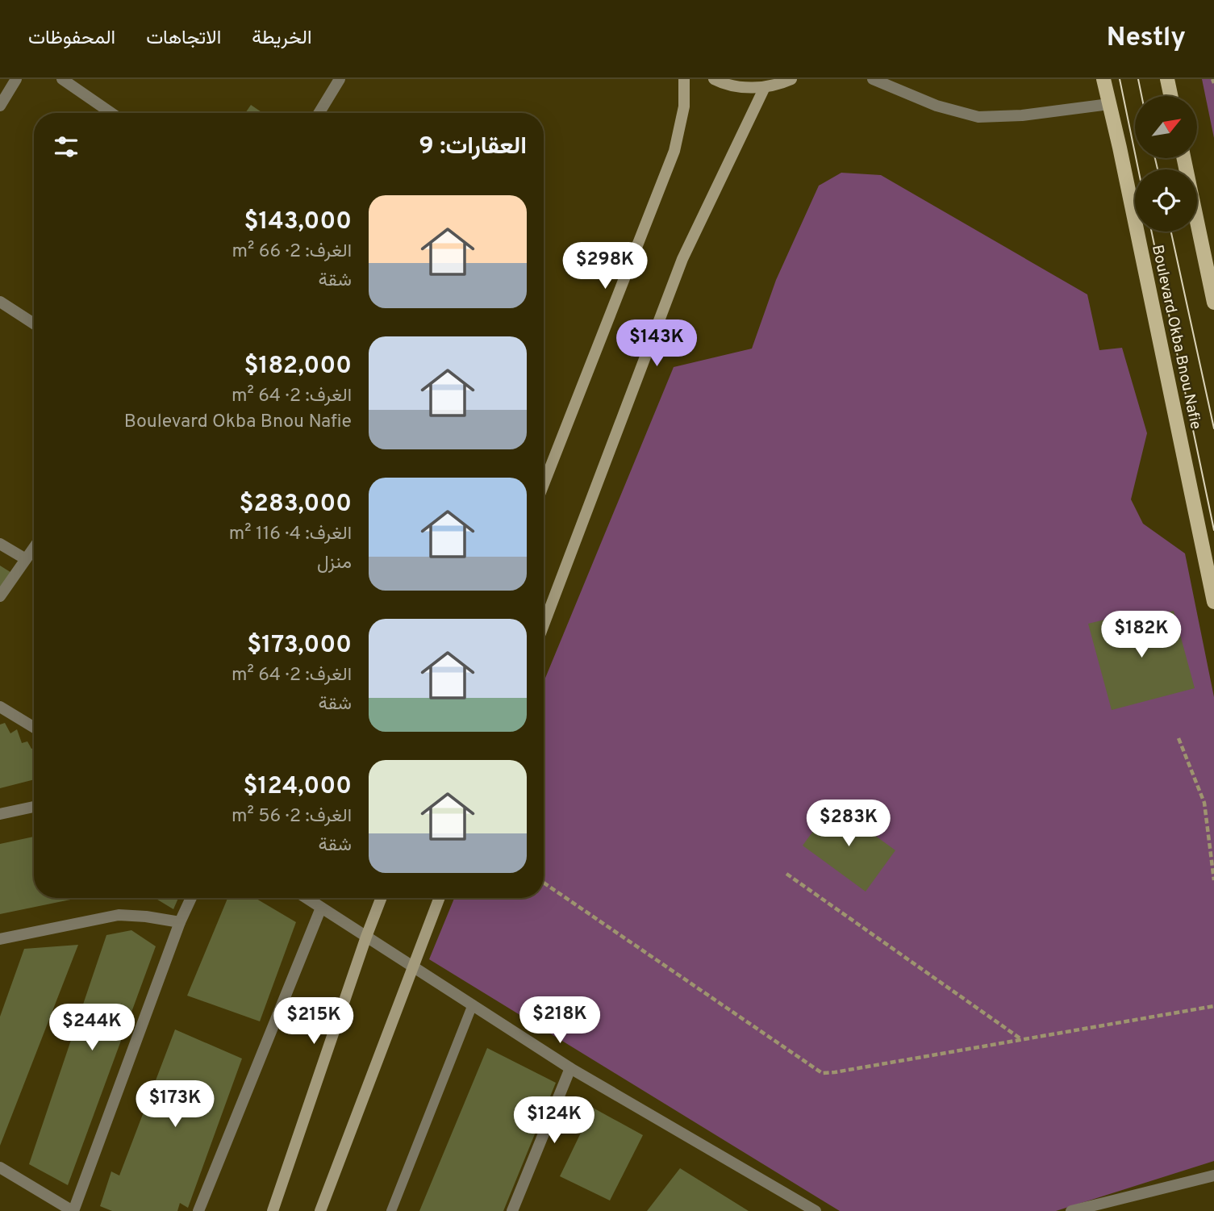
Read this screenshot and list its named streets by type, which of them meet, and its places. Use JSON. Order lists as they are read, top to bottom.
{
  "streets": {
    "main road": ["Boulevard Okba Bnou Nafie"]
  },
  "north": "top right",
  "page": {
    "header": "Nestly",
    "nav": ["الخريطة", "الاتجاهات", "المحفوظات"],
    "heading": "العقارات: 9",
    "list": [
      {
        "name": "$143,000",
        "note": "الغرف: 2 · 66 m² · شقة"
      },
      {
        "name": "$182,000",
        "note": "الغرف: 2 · 64 m² · Boulevard Okba Bnou Nafie"
      },
      {
        "name": "$283,000",
        "note": "الغرف: 4 · 116 m² · منزل"
      },
      {
        "name": "$173,000",
        "note": "الغرف: 2 · 64 m² · شقة"
      },
      {
        "name": "$124,000",
        "note": "الغرف: 2 · 56 m² · شقة"
      }
    ],
    "price": [
      "$298K",
      "$143K",
      "$182K",
      "$283K",
      "$218K",
      "$215K",
      "$244K",
      "$173K",
      "$124K"
    ]
  }
}
